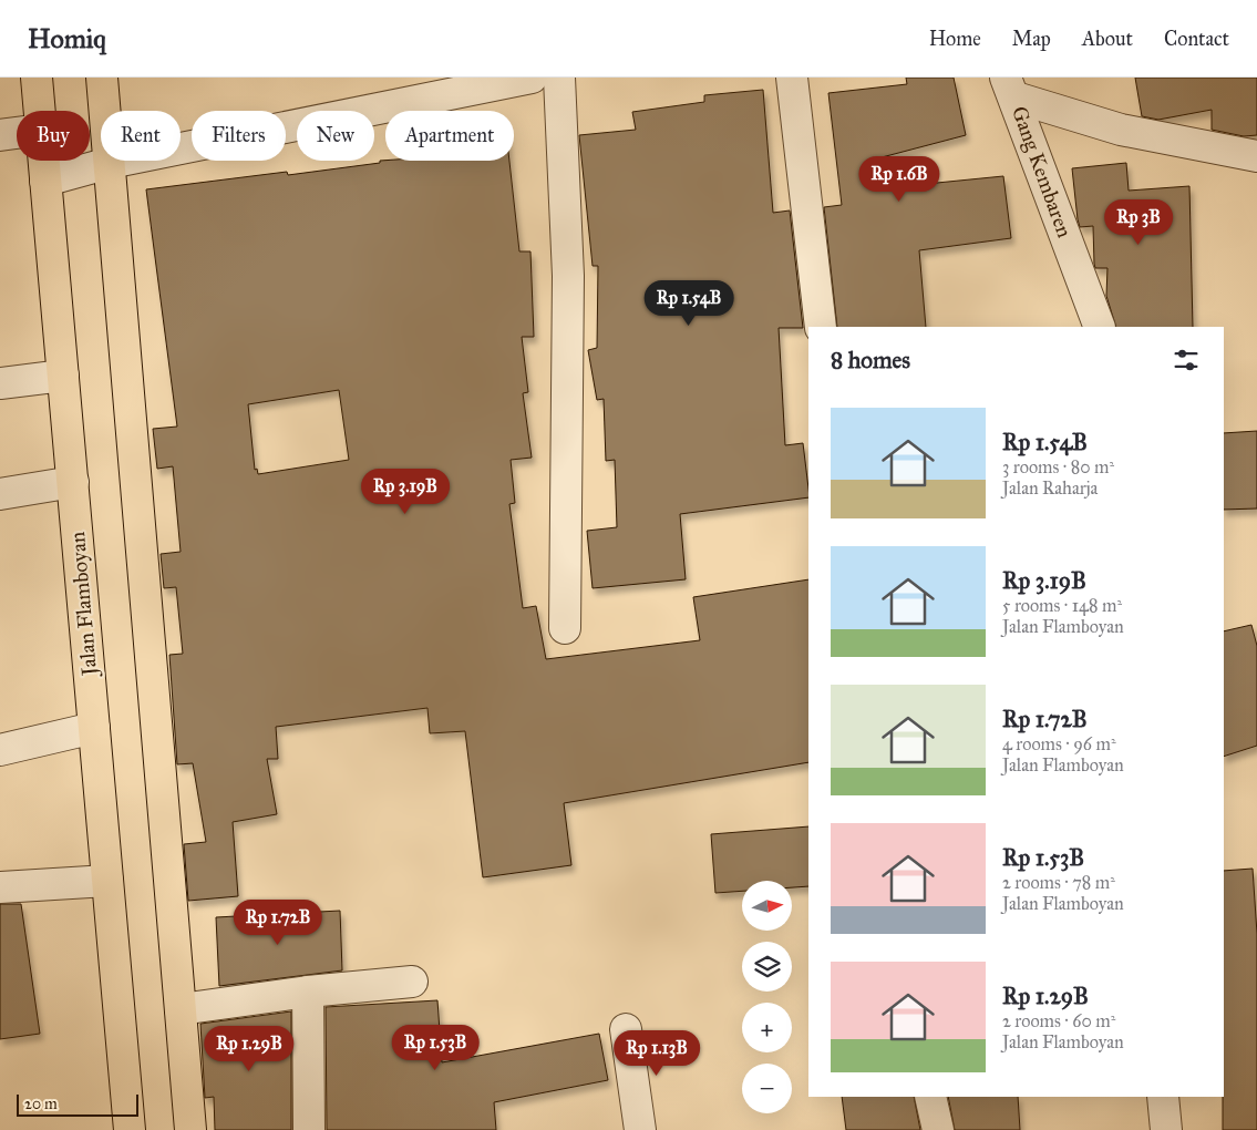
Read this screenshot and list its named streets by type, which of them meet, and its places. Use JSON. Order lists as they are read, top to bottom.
{
  "streets": {
    "main road": ["Jalan Flamboyan"],
    "street": ["Gang Kembaren"]
  },
  "scale_bar": "20 m",
  "north": "right",
  "page": {
    "header": "Homiq",
    "nav": [
      "Home",
      "Map",
      "About",
      "Contact"
    ],
    "chip": [
      "Buy",
      "Rent",
      "Filters",
      "New",
      "Apartment"
    ],
    "price": [
      "Rp 1.6B",
      "Rp 3B",
      "Rp 1.54B",
      "Rp 3.19B",
      "Rp 1.72B",
      "Rp 1.53B",
      "Rp 1.29B",
      "Rp 1.13B"
    ],
    "heading": "8 homes",
    "list": [
      {
        "name": "Rp 1.54B",
        "note": "3 rooms · 80 m² · Jalan Raharja"
      },
      {
        "name": "Rp 3.19B",
        "note": "5 rooms · 148 m² · Jalan Flamboyan"
      },
      {
        "name": "Rp 1.72B",
        "note": "4 rooms · 96 m² · Jalan Flamboyan"
      },
      {
        "name": "Rp 1.53B",
        "note": "2 rooms · 78 m² · Jalan Flamboyan"
      },
      {
        "name": "Rp 1.29B",
        "note": "2 rooms · 60 m² · Jalan Flamboyan"
      }
    ],
    "map_buttons": ["+", "−"],
    "scale": "20 m"
  }
}
